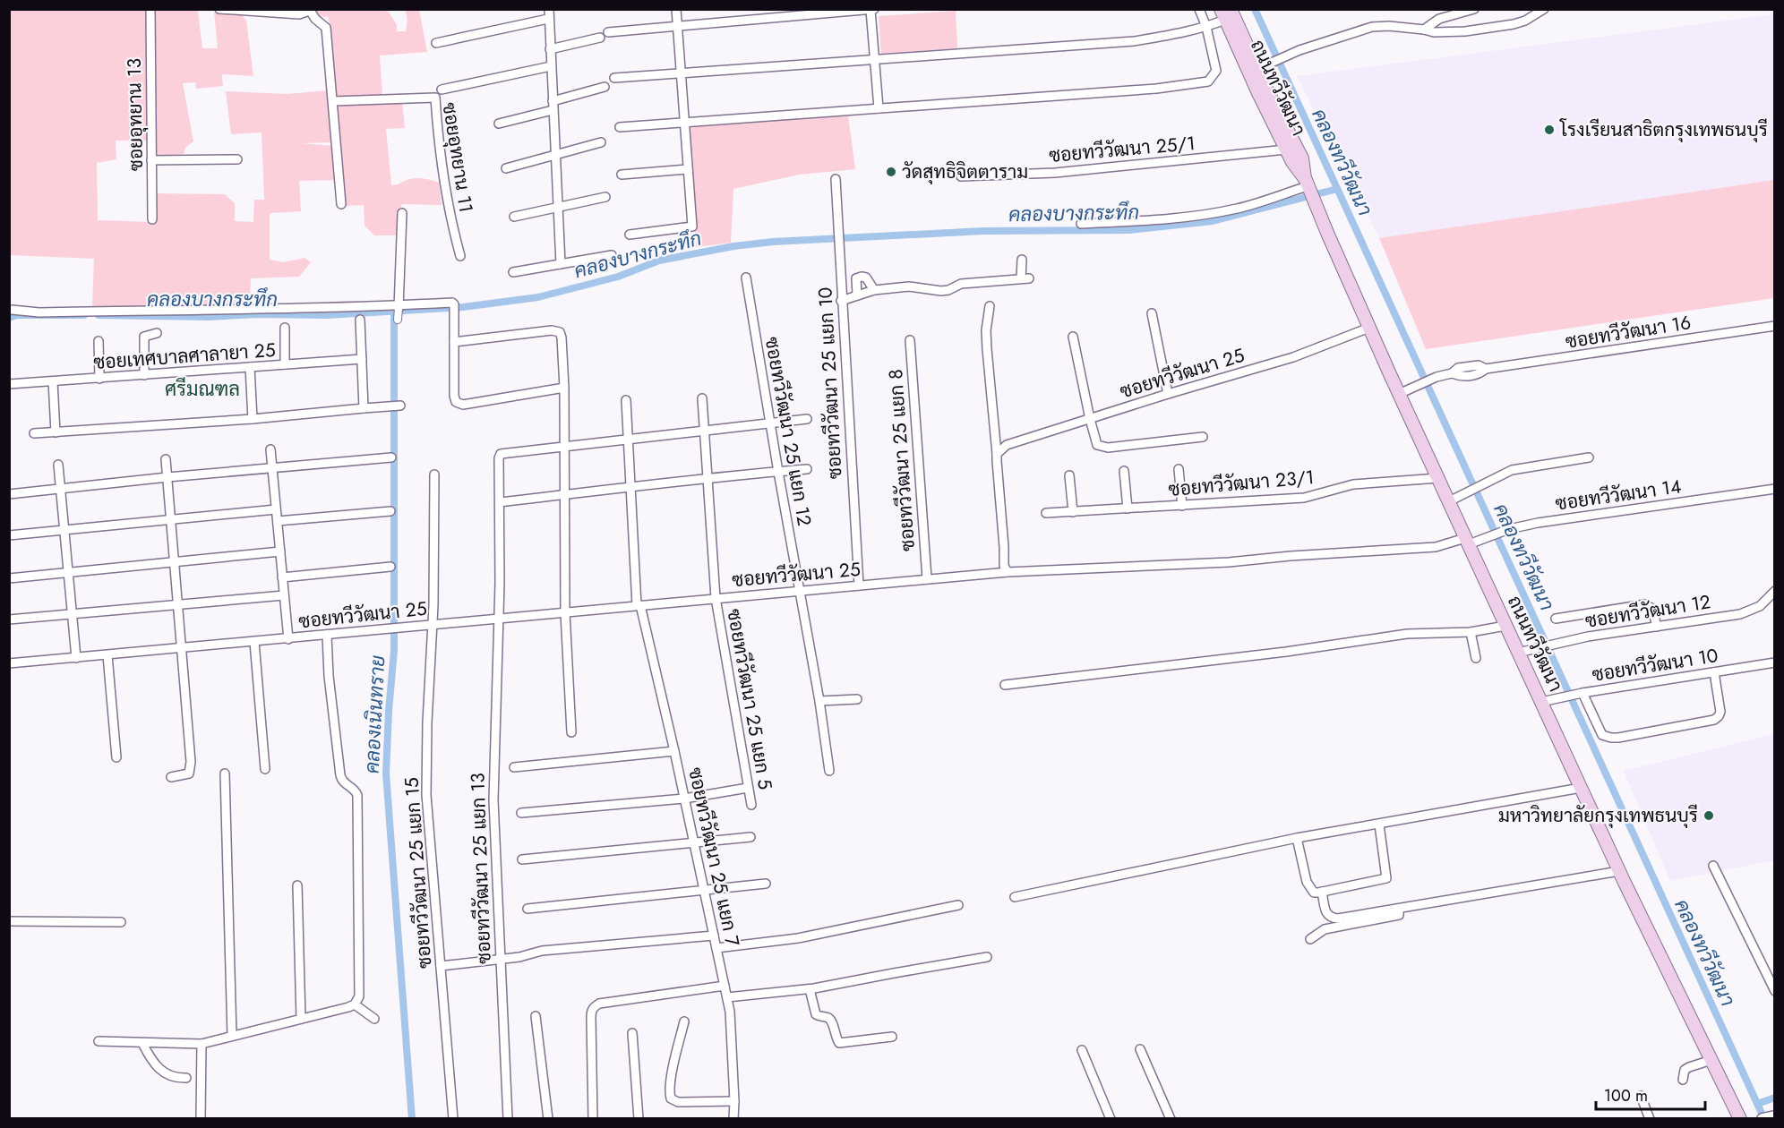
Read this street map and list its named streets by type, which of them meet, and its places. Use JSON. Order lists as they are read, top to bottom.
{
  "streets": {
    "main road": ["ถนนทวีวัฒนา"],
    "street": [
      "ซอยอุทยาน 13",
      "ซอยทวีวัฒนา 25/1",
      "ซอยอุทยาน 11",
      "ซอยทวีวัฒนา 16",
      "ซอยเทศบาลศาลายา 25",
      "ซอยทวีวัฒนา 25",
      "ซอยทวีวัฒนา 25 แยก 10",
      "ซอยทวีวัฒนา 25 แยก 12",
      "ซอยทวีวัฒนา 25 แยก 8",
      "ซอยทวีวัฒนา 23/1",
      "ซอยทวีวัฒนา 14",
      "ซอยทวีวัฒนา 12",
      "ซอยทวีวัฒนา 10",
      "ซอยทวีวัฒนา 25 แยก 5",
      "ซอยทวีวัฒนา 25 แยก 7",
      "ซอยทวีวัฒนา 25 แยก 13",
      "ซอยทวีวัฒนา 25 แยก 15"
    ]
  },
  "crossings": [
    ["ถนนทวีวัฒนา", "ซอยทวีวัฒนา 25/1"],
    ["ถนนทวีวัฒนา", "ซอยทวีวัฒนา 16"],
    ["ถนนทวีวัฒนา", "ซอยทวีวัฒนา 25"],
    ["ถนนทวีวัฒนา", "ซอยทวีวัฒนา 23/1"],
    ["ถนนทวีวัฒนา", "ซอยทวีวัฒนา 14"],
    ["ถนนทวีวัฒนา", "ซอยทวีวัฒนา 12"],
    ["ถนนทวีวัฒนา", "ซอยทวีวัฒนา 10"],
    ["ซอยทวีวัฒนา 25", "ซอยทวีวัฒนา 25 แยก 10"],
    ["ซอยทวีวัฒนา 25", "ซอยทวีวัฒนา 25 แยก 12"],
    ["ซอยทวีวัฒนา 25", "ซอยทวีวัฒนา 25 แยก 8"],
    ["ซอยทวีวัฒนา 25", "ซอยทวีวัฒนา 14"],
    ["ซอยทวีวัฒนา 25", "ซอยทวีวัฒนา 25 แยก 5"],
    ["ซอยทวีวัฒนา 25", "ซอยทวีวัฒนา 25 แยก 7"],
    ["ซอยทวีวัฒนา 25", "ซอยทวีวัฒนา 25 แยก 13"],
    ["ซอยทวีวัฒนา 25", "ซอยทวีวัฒนา 25 แยก 15"]
  ],
  "districts": ["ศรีมณฑล"],
  "water": ["คลองทวีวัฒนา", "คลองบางกระทึก", "คลองเนินทราย"],
  "places": ["โรงเรียนสาธิตกรุงเทพธนบุรี", "วัดสุทธิจิตตาราม", "มหาวิทยาลัยกรุงเทพธนบุรี"],
  "scale_bar": "100 m"
}
